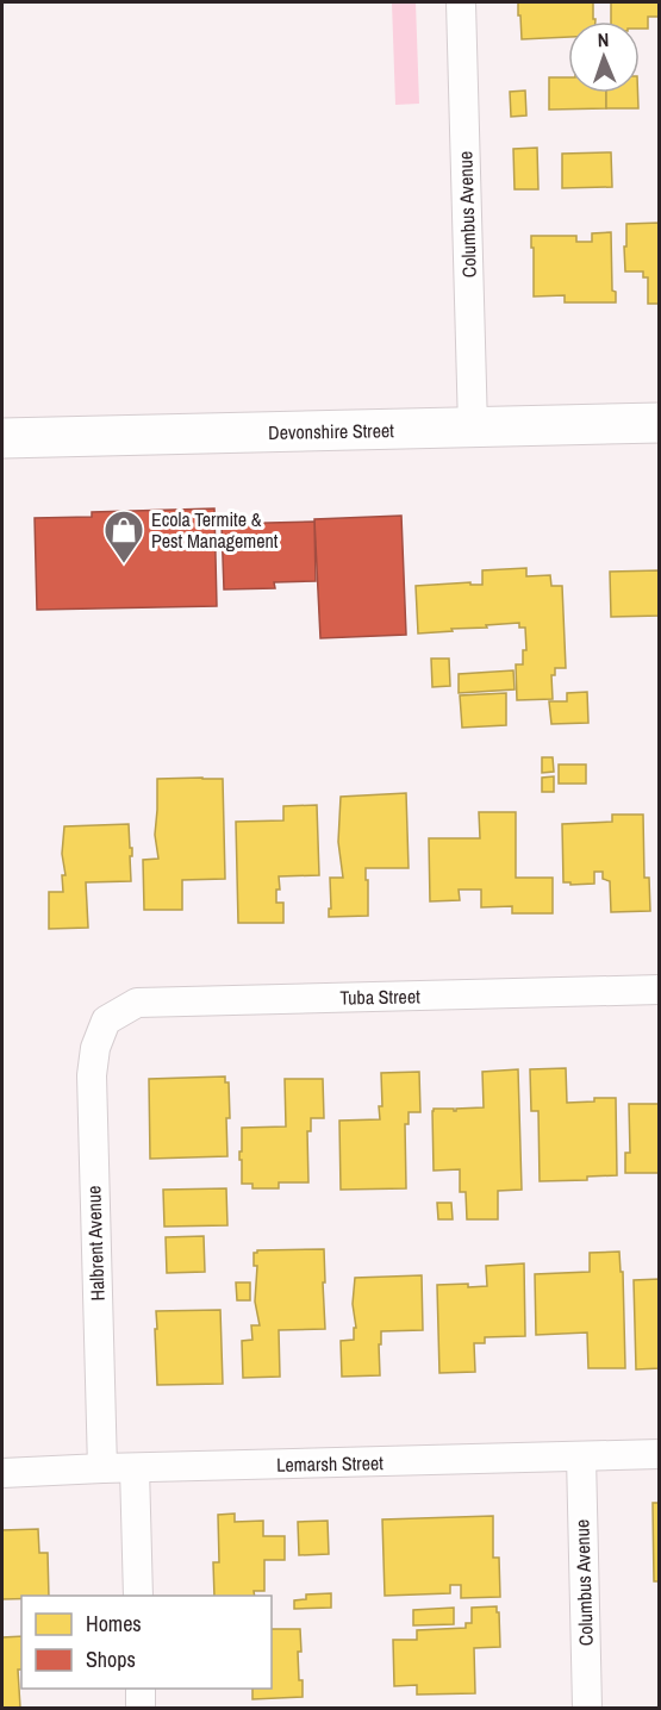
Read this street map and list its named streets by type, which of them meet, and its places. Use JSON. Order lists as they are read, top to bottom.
{
  "streets": {
    "main road": ["Devonshire Street"],
    "street": [
      "Columbus Avenue",
      "Tuba Street",
      "Halbrent Avenue",
      "Lemarsh Street"
    ]
  },
  "crossings": [
    ["Columbus Avenue", "Devonshire Street"],
    ["Columbus Avenue", "Lemarsh Street"],
    ["Tuba Street", "Halbrent Avenue"],
    ["Halbrent Avenue", "Lemarsh Street"]
  ],
  "places": {
    "shop": ["Ecola Termite & Pest Management"]
  },
  "legend": ["Homes", "Shops"],
  "north": "top"
}
